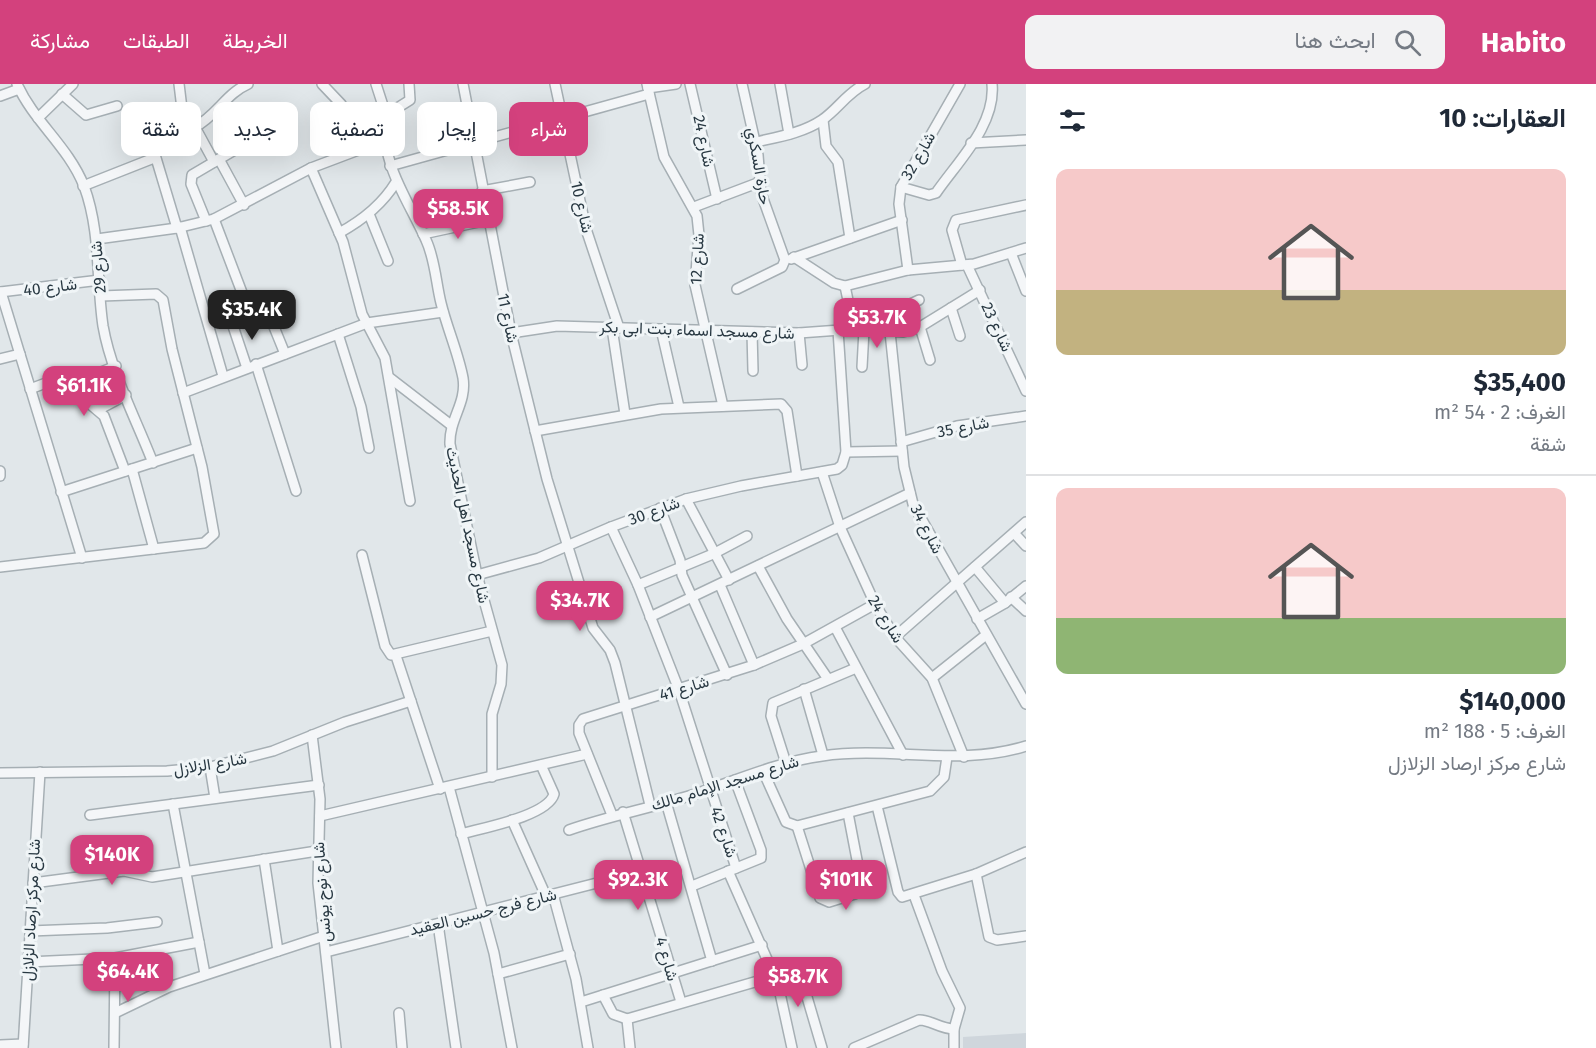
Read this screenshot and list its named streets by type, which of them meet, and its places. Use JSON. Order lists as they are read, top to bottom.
{
  "streets": {
    "street": [
      "شارع 24",
      "شارع 32",
      "حارة السكري",
      "شارع 10",
      "شارع 12",
      "شارع 29",
      "شارع 40",
      "شارع 11",
      "شارع 23",
      "شارع مسجد اسماء بنت ابى بكر",
      "شارع 35",
      "شارع 30",
      "شارع مسجد اهل الحديث",
      "شارع 34",
      "شارع 41",
      "شارع الزلازل",
      "شارع مسجد الإمام مالك",
      "شارع 42",
      "شارع نوح يونس",
      "شارع مركز ارصاد الزلازل",
      "شارع فرج حسين العقيد",
      "شارع 4"
    ]
  },
  "crossings": [
    ["شارع 24", "شارع 30"],
    ["شارع 24", "شارع 41"],
    ["شارع 24", "شارع مسجد الإمام مالك"],
    ["شارع 10", "شارع مسجد اسماء بنت ابى بكر"],
    ["شارع 12", "شارع مسجد اسماء بنت ابى بكر"],
    ["شارع 29", "شارع 40"],
    ["شارع 11", "شارع مسجد اسماء بنت ابى بكر"],
    ["شارع 11", "شارع 30"],
    ["شارع 11", "شارع 41"],
    ["شارع 11", "شارع مسجد الإمام مالك"],
    ["شارع 23", "شارع مسجد اسماء بنت ابى بكر"],
    ["شارع مسجد اسماء بنت ابى بكر", "شارع 34"],
    ["شارع 35", "شارع 30"],
    ["شارع 35", "شارع 34"],
    ["شارع 30", "شارع مسجد اهل الحديث"],
    ["شارع 30", "شارع 42"],
    ["شارع 41", "شارع مسجد الإمام مالك"],
    ["شارع 41", "شارع 42"],
    ["شارع الزلازل", "شارع نوح يونس"],
    ["شارع الزلازل", "شارع مركز ارصاد الزلازل"],
    ["شارع مسجد الإمام مالك", "شارع 42"],
    ["شارع مسجد الإمام مالك", "شارع 4"],
    ["شارع نوح يونس", "شارع فرج حسين العقيد"],
    ["شارع فرج حسين العقيد", "شارع 4"]
  ],
  "page": {
    "header": "Habito",
    "search": "ابحث هنا",
    "nav": ["الخريطة", "الطبقات", "مشاركة"],
    "heading": "العقارات: 10",
    "chip": [
      "شراء",
      "إيجار",
      "تصفية",
      "جديد",
      "شقة"
    ],
    "list": [
      {
        "name": "$35,400",
        "note": "الغرف: 2 · 54 m² · شقة"
      },
      {
        "name": "$140,000",
        "note": "الغرف: 5 · 188 m² · شارع مركز ارصاد الزلازل"
      }
    ],
    "price": [
      "$58.5K",
      "$35.4K",
      "$53.7K",
      "$61.1K",
      "$34.7K",
      "$140K",
      "$92.3K",
      "$101K",
      "$64.4K",
      "$58.7K"
    ]
  }
}
